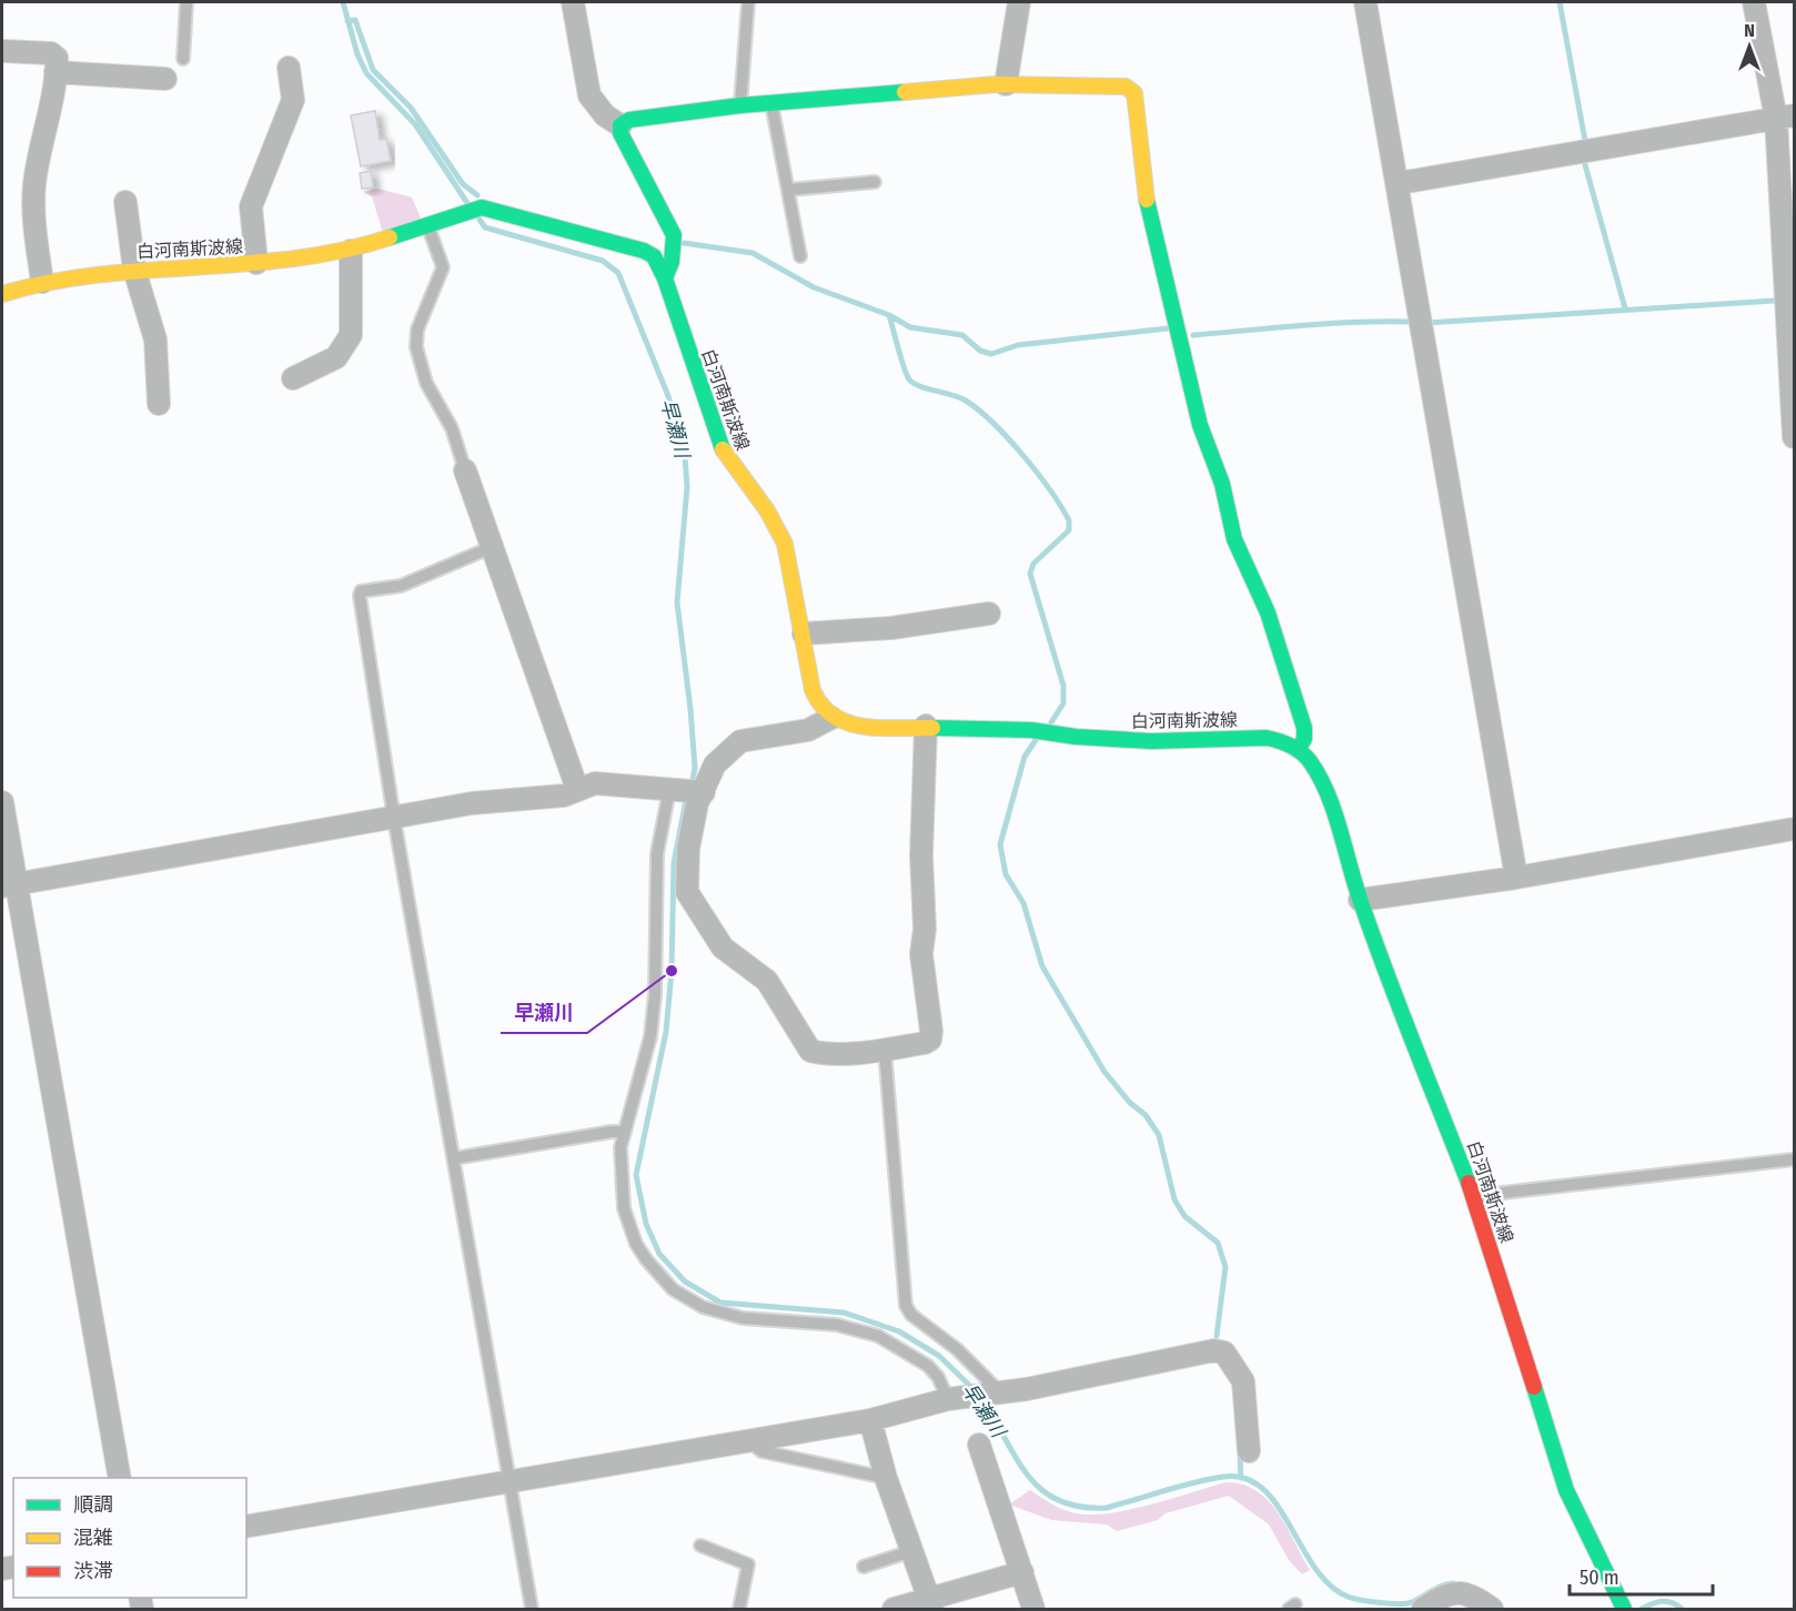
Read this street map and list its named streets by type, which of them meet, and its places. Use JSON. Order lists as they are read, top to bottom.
{
  "streets": {
    "street": ["白河南斯波線"]
  },
  "water": ["早瀬川"],
  "places": ["早瀬川"],
  "legend": ["順調", "混雑", "渋滞"],
  "scale_bar": "50 m",
  "north": "top"
}
